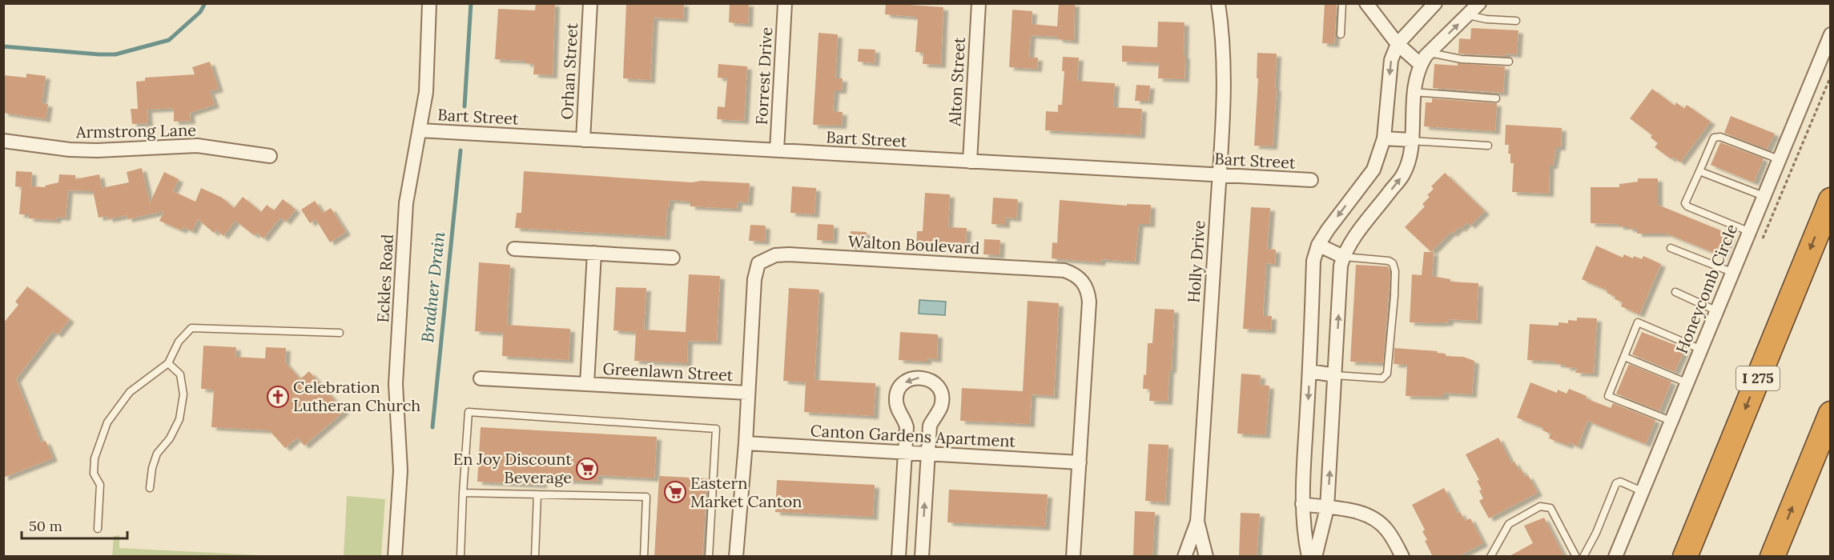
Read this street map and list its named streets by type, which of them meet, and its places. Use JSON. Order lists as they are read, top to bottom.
{
  "streets": {
    "highway": ["I 275"],
    "street": [
      "Orhan Street",
      "Forrest Drive",
      "Alton Street",
      "Bart Street",
      "Armstrong Lane",
      "Walton Boulevard",
      "Holly Drive",
      "Eckles Road",
      "Honeycomb Circle",
      "Greenlawn Street",
      "Canton Gardens Apartment"
    ]
  },
  "crossings": [
    ["Orhan Street", "Bart Street"],
    ["Forrest Drive", "Bart Street"],
    ["Alton Street", "Bart Street"],
    ["Bart Street", "Holly Drive"],
    ["Bart Street", "Eckles Road"],
    ["Walton Boulevard", "Greenlawn Street"],
    ["Walton Boulevard", "Canton Gardens Apartment"]
  ],
  "water": ["Bradner Drain"],
  "places": {
    "church": ["Celebration Lutheran Church"],
    "supermarket": ["En Joy Discount Beverage", "Eastern Market Canton"]
  },
  "scale_bar": "50 m"
}
